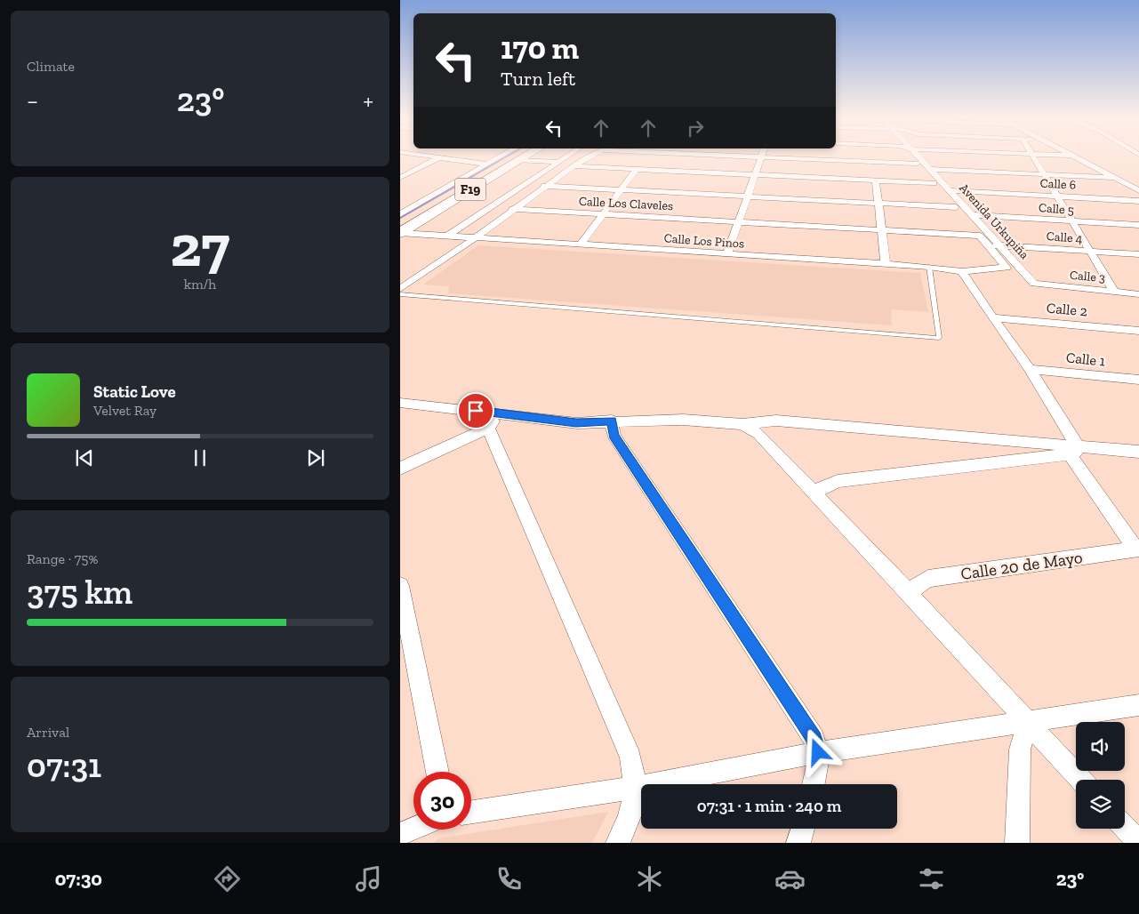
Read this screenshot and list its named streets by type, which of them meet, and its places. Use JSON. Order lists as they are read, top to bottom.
{
  "streets": {
    "highway": ["F19"],
    "street": [
      "Calle 6",
      "Calle Los Claveles",
      "Calle 5",
      "Avenida Urkupiña",
      "Calle 4",
      "Calle Los Pinos",
      "Calle 3",
      "Calle 2",
      "Calle 1",
      "Calle 20 de Mayo"
    ]
  },
  "crossings": [
    ["Calle 6", "Avenida Urkupiña"],
    ["F19", "Calle Los Pinos"],
    ["Calle 5", "Avenida Urkupiña"],
    ["Avenida Urkupiña", "Calle 4"],
    ["Avenida Urkupiña", "Calle 3"],
    ["Calle 4", "Calle Los Pinos"]
  ],
  "page": {
    "tile": [
      "Climate",
      ["27", "km/h"],
      ["Range · 75%", "375 km"],
      ["Arrival", "07:31"]
    ],
    "turn": ["170 m", "Turn left"],
    "heat": ["−", "23°", "+"],
    "song": ["Static Love", "Velvet Ray"],
    "limit": "30",
    "trip": "07:31 · 1 min · 240 m",
    "tabs": ["07:30", "23°"]
  }
}
